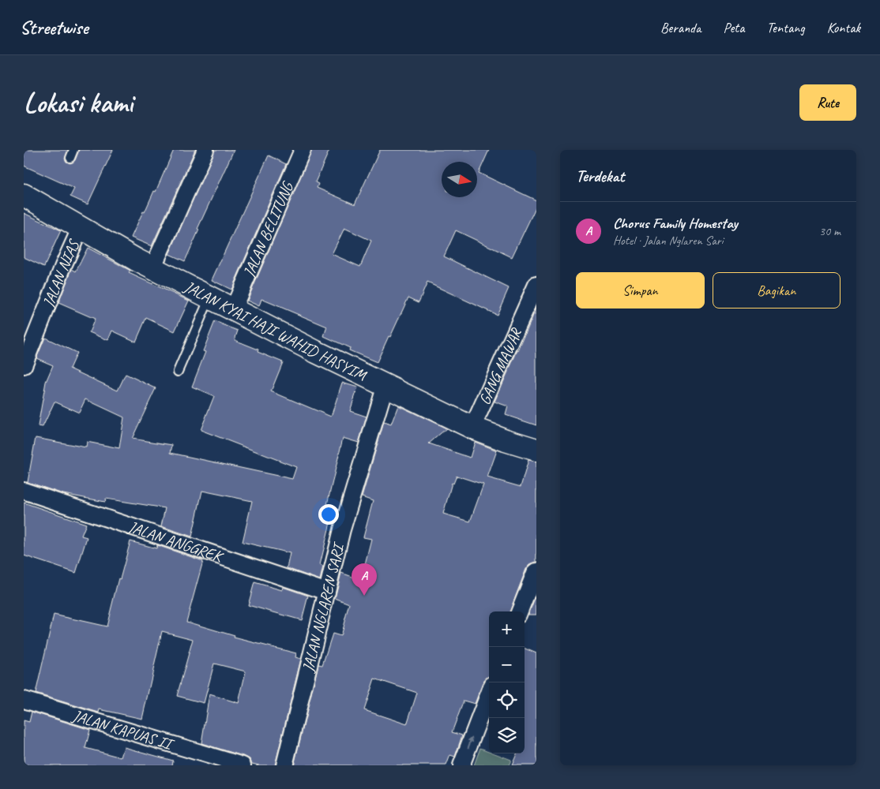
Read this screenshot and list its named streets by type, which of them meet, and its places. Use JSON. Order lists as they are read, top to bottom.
{
  "streets": {
    "main road": ["JALAN KYAI HAJI WAHID HASYIM"],
    "street": [
      "JALAN BELITUNG",
      "JALAN NIAS",
      "GANG MAWAR",
      "JALAN ANGGREK",
      "JALAN NGLAREN SARI",
      "JALAN KAPUAS II"
    ]
  },
  "crossings": [
    ["JALAN BELITUNG", "JALAN KYAI HAJI WAHID HASYIM"],
    ["JALAN NIAS", "JALAN KYAI HAJI WAHID HASYIM"],
    ["JALAN KYAI HAJI WAHID HASYIM", "GANG MAWAR"],
    ["JALAN KYAI HAJI WAHID HASYIM", "JALAN NGLAREN SARI"],
    ["JALAN ANGGREK", "JALAN NGLAREN SARI"]
  ],
  "north": "right",
  "page": {
    "header": "Streetwise",
    "nav": [
      "Beranda",
      "Peta",
      "Tentang",
      "Kontak"
    ],
    "buttons": [
      "Rute",
      ["Simpan", "Bagikan"]
    ],
    "title": "Lokasi kami",
    "heading": "Terdekat",
    "list": [
      {
        "mark": "A",
        "name": "Chorus Family Homestay",
        "note": "Hotel · Jalan Nglaren Sari",
        "value": "30 m"
      }
    ],
    "pins": "A",
    "map_buttons": ["+", "−"]
  }
}
